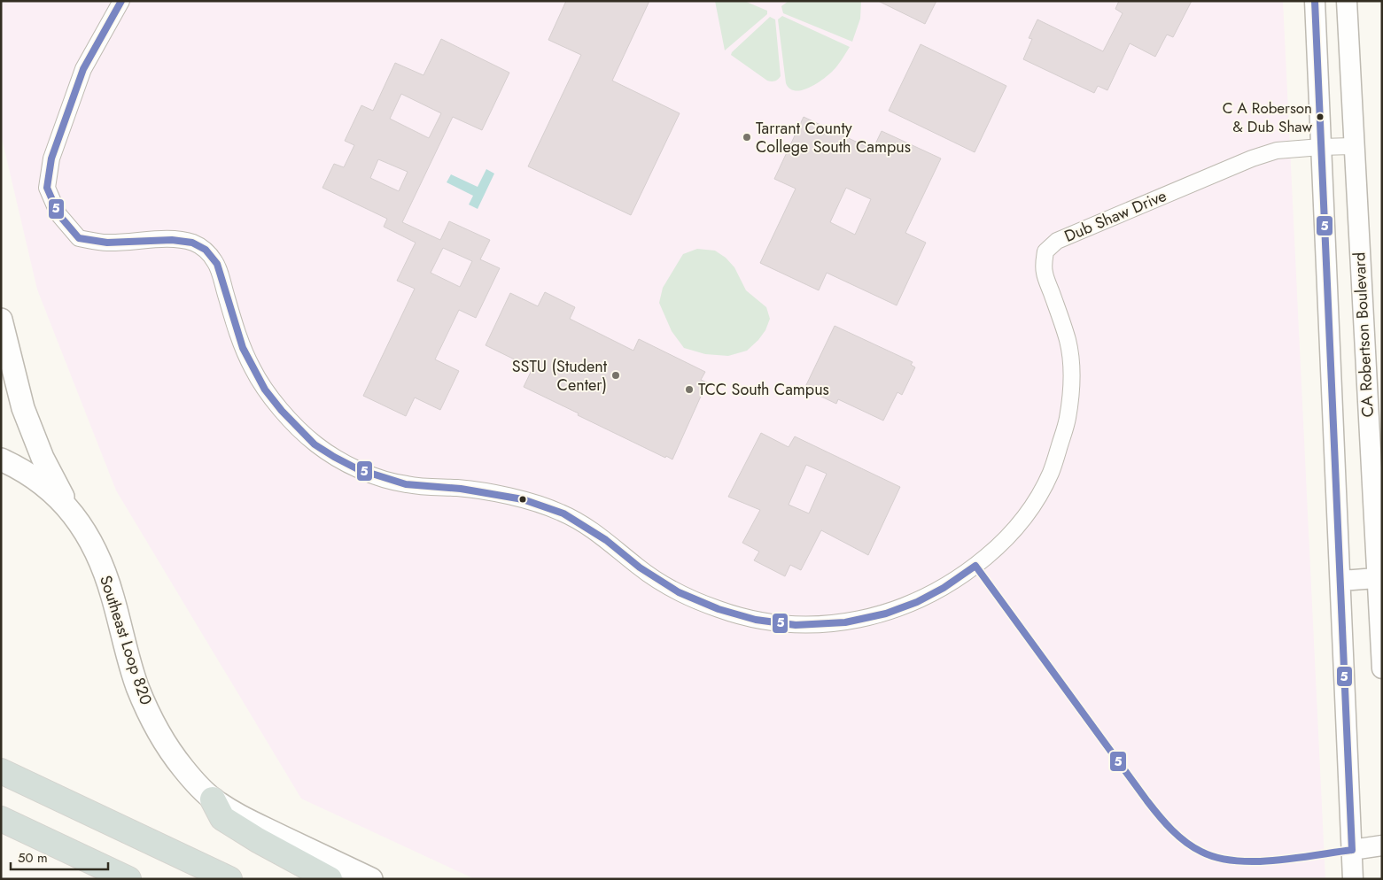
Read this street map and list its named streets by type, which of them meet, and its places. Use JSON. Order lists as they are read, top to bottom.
{
  "streets": {
    "main road": ["Southeast Loop 820"],
    "street": ["Dub Shaw Drive", "CA Robertson Boulevard"]
  },
  "crossings": [
    ["Dub Shaw Drive", "CA Robertson Boulevard"]
  ],
  "places": [
    "C A Roberson & Dub Shaw",
    "Tarrant County College South Campus",
    "SSTU (Student Center)",
    "TCC South Campus"
  ],
  "lines": ["transit line 5"],
  "scale_bar": "50 m"
}
